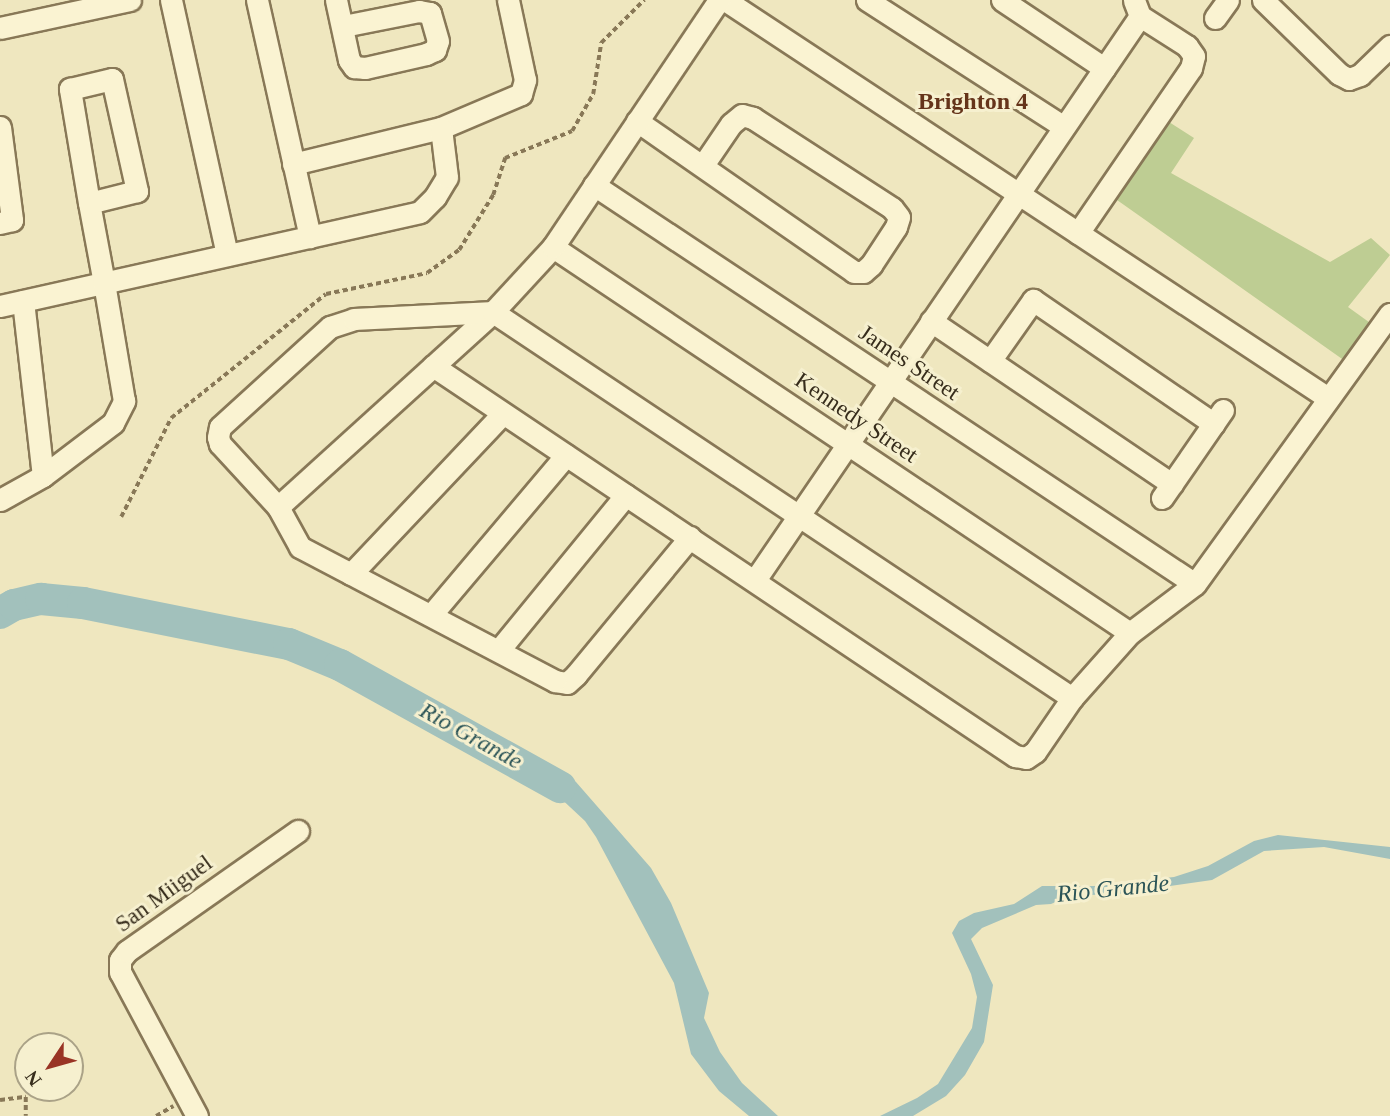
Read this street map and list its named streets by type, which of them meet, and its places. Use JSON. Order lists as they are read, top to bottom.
{
  "streets": {
    "street": ["James Street", "Kennedy Street", "San Miiguel"]
  },
  "districts": ["Brighton 4"],
  "water": ["Rio Grande"],
  "north": "bottom left"
}
